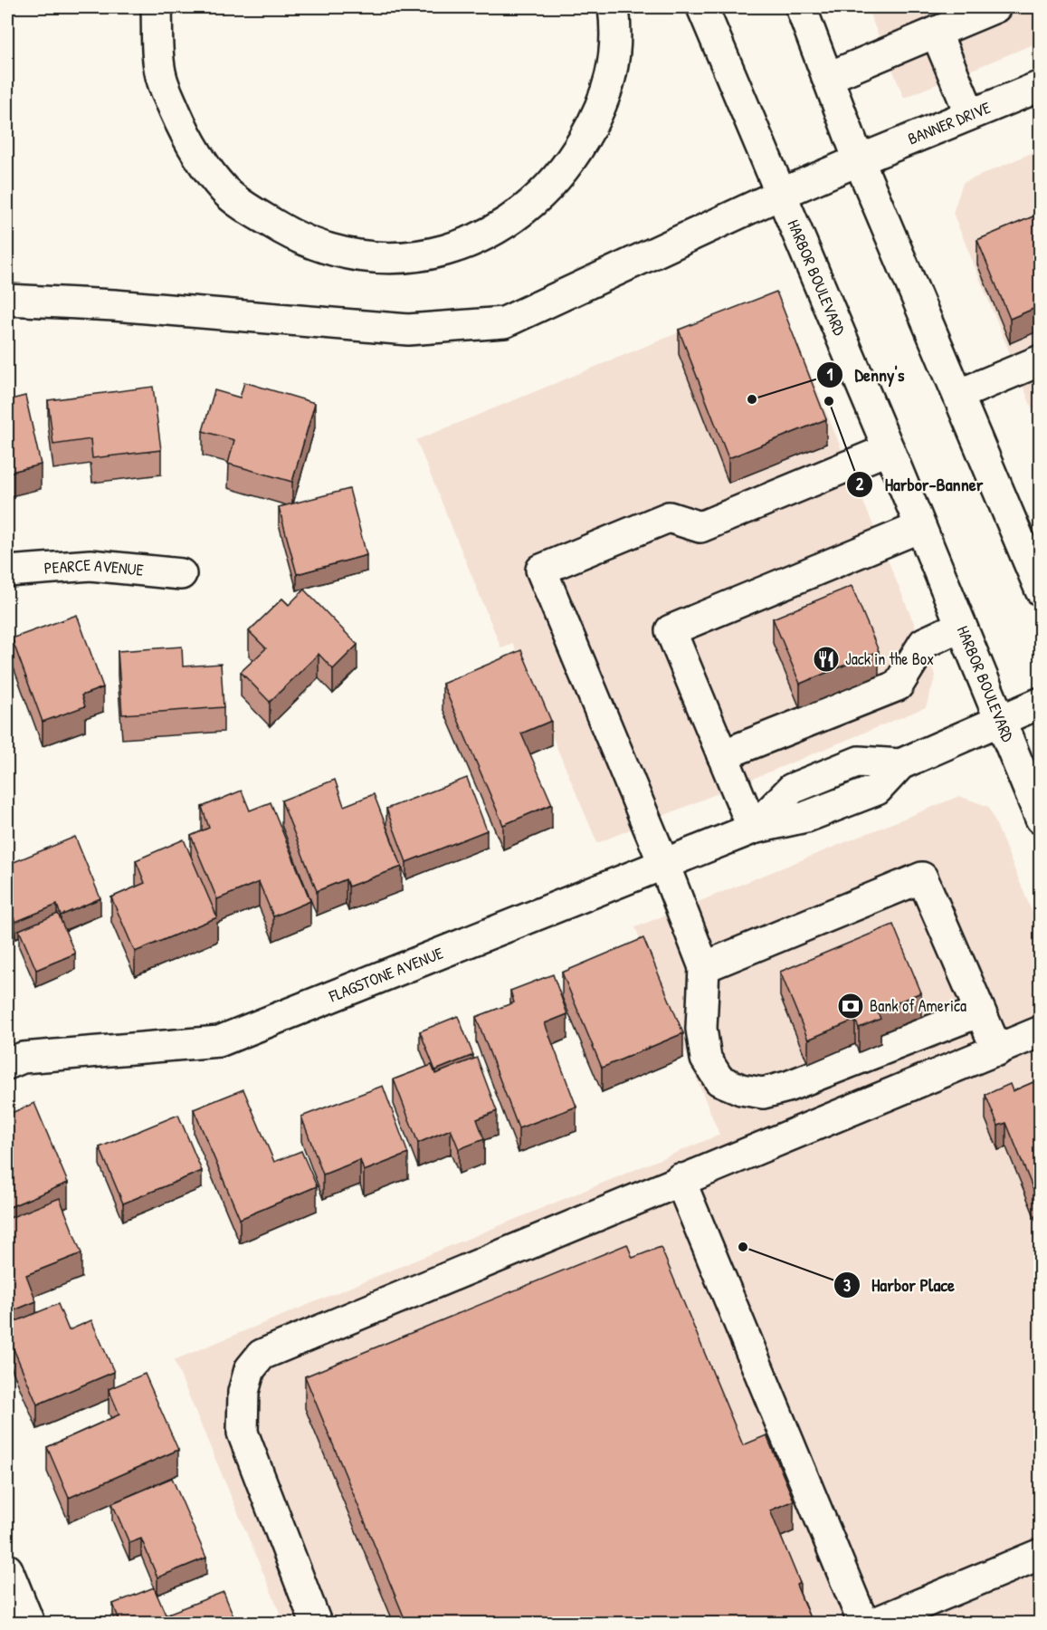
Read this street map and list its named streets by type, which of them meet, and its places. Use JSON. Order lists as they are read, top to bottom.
{
  "streets": {
    "main road": [
      "BANNER DRIVE",
      "HARBOR BOULEVARD",
      "PEARCE AVENUE",
      "FLAGSTONE AVENUE"
    ]
  },
  "crossings": [
    ["BANNER DRIVE", "HARBOR BOULEVARD"],
    ["HARBOR BOULEVARD", "FLAGSTONE AVENUE"]
  ],
  "places": {
    "other": ["Denny's", "Harbor-Banner", "Harbor Place"],
    "restaurant": ["Jack in the Box"],
    "bank": ["Bank of America"]
  }
}
